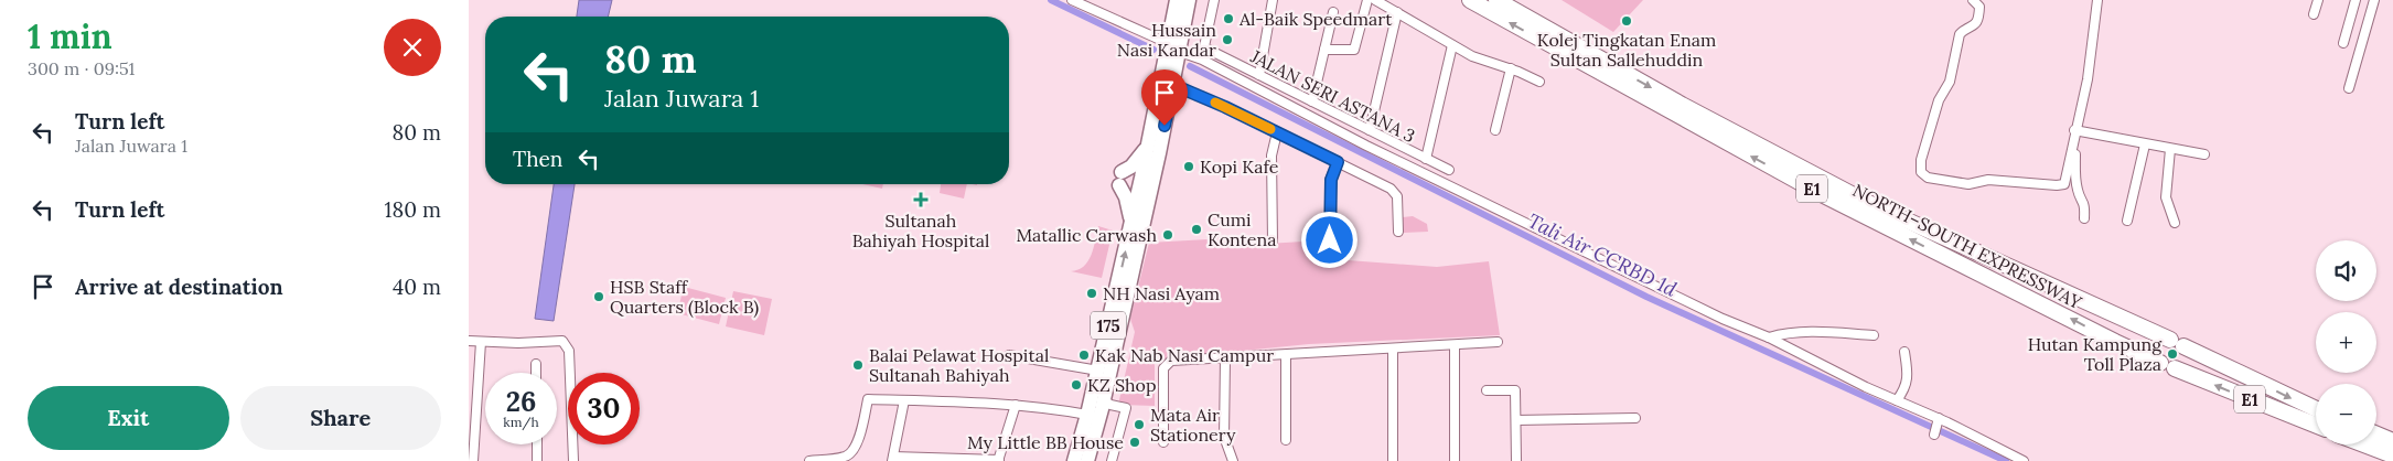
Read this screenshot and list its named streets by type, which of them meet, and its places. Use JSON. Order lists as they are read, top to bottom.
{
  "streets": {
    "highway": ["E1", "NORTH–SOUTH EXPRESSWAY", "175"],
    "street": ["JALAN SERI ASTANA 3"]
  },
  "water": ["Tali Air CCRBD 1d"],
  "places": {
    "other": [
      "Al-Baik Speedmart",
      "Kolej Tingkatan Enam Sultan Sallehuddin",
      "Hussain Nasi Kandar",
      "Kopi Kafe",
      "Cumi Kontena",
      "Matallic Carwash",
      "NH Nasi Ayam",
      "HSB Staff Quarters (Block B)",
      "Hutan Kampung Toll Plaza",
      "Kak Nab Nasi Campur",
      "Balai Pelawat Hospital Sultanah Bahiyah",
      "KZ Shop",
      "Mata Air Stationery",
      "My Little BB House"
    ],
    "health": ["Sultanah Bahiyah Hospital"]
  },
  "page": {
    "heading": ["1 min", "300 m · 09:51"],
    "turn": ["80 m", "Jalan Juwara 1"],
    "list": [
      {
        "name": "Turn left",
        "note": "Jalan Juwara 1",
        "value": "80 m"
      },
      {
        "name": "Turn left",
        "value": "180 m"
      },
      {
        "name": "Arrive at destination",
        "value": "40 m"
      }
    ],
    "then": "Then",
    "map_buttons": ["+", "−"],
    "speed": "26 km/h",
    "limit": "30",
    "buttons": ["Exit", "Share"]
  }
}
